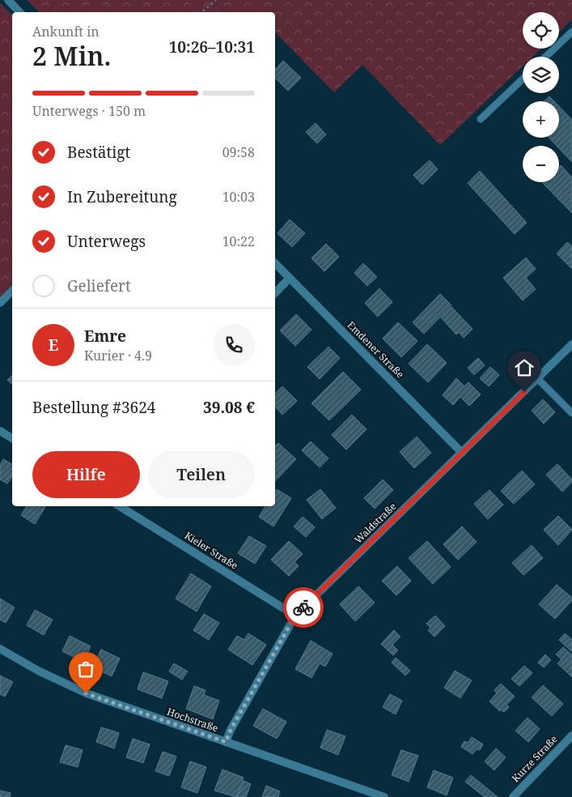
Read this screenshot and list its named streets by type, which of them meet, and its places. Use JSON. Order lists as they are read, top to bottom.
{
  "streets": {
    "street": [
      "Emdener Straße",
      "Waldstraße",
      "Kieler Straße",
      "Hochstraße",
      "Kurze Straße"
    ]
  },
  "crossings": [
    ["Emdener Straße", "Waldstraße"],
    ["Waldstraße", "Kieler Straße"],
    ["Waldstraße", "Hochstraße"]
  ],
  "page": {
    "map_buttons": ["+", "−"],
    "heading": ["2 Min.", "Ankunft in", "10:26–10:31"],
    "panel": [
      "Emre",
      "Kurier · 4.9",
      "Bestellung #3624",
      "39.08 €"
    ],
    "bar": "Unterwegs · 150 m",
    "list": [
      ["Bestätigt", "09:58"],
      ["In Zubereitung", "10:03"],
      ["Unterwegs", "10:22"],
      "Geliefert"
    ],
    "round": "E",
    "buttons": ["Hilfe", "Teilen"]
  }
}
